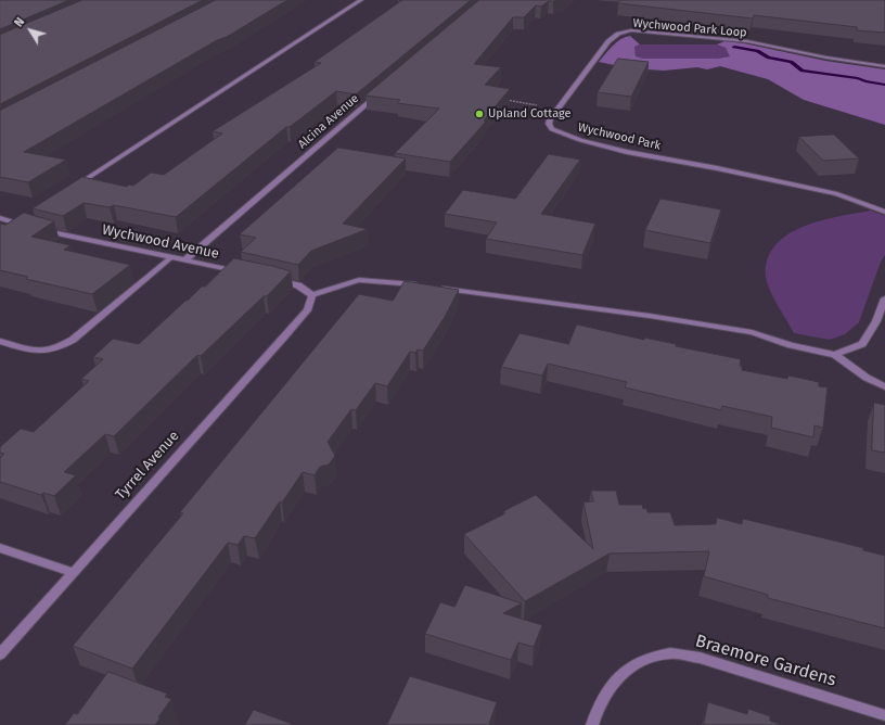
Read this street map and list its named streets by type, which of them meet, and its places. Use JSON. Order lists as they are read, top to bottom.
{
  "streets": {
    "street": [
      "Alcina Avenue",
      "Wychwood Park",
      "Wychwood Avenue",
      "Tyrrel Avenue",
      "Braemore Gardens"
    ]
  },
  "crossings": [
    ["Alcina Avenue", "Wychwood Avenue"]
  ],
  "places": ["Upland Cottage"],
  "north": "top left"
}
